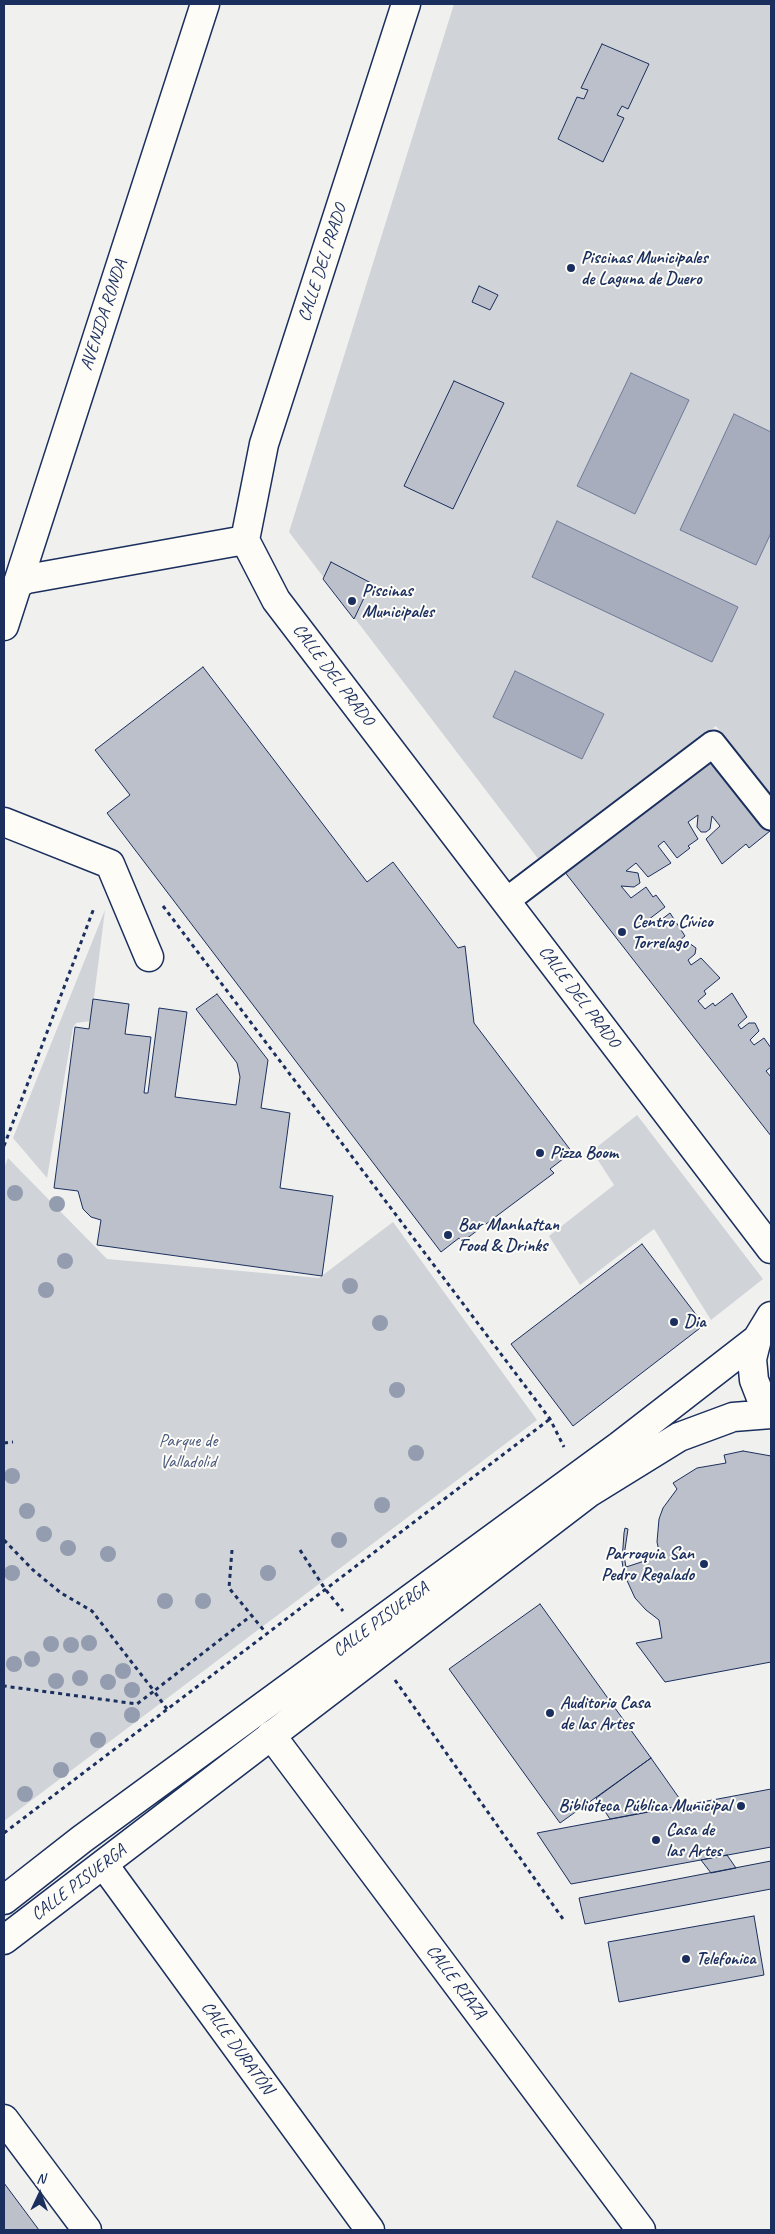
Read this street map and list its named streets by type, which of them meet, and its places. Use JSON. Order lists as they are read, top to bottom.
{
  "streets": {
    "street": [
      "CALLE DEL PRADO",
      "AVENIDA RONDA",
      "CALLE PISUERGA",
      "CALLE RIAZA",
      "CALLE DURATÓN"
    ]
  },
  "crossings": [
    ["CALLE PISUERGA", "CALLE RIAZA"],
    ["CALLE PISUERGA", "CALLE DURATÓN"]
  ],
  "parks": ["Parque de Valladolid"],
  "places": [
    "Piscinas Municipales de Laguna de Duero",
    "Piscinas Municipales",
    "Centro Cívico Torrelago",
    "Pizza Boom",
    "Bar Manhattan Food & Drinks",
    "Dia",
    "Parroquia San Pedro Regalado",
    "Auditorio Casa de las Artes",
    "Biblioteca Pública Municipal",
    "Casa de las Artes",
    "Telefonica"
  ],
  "north": "top"
}
